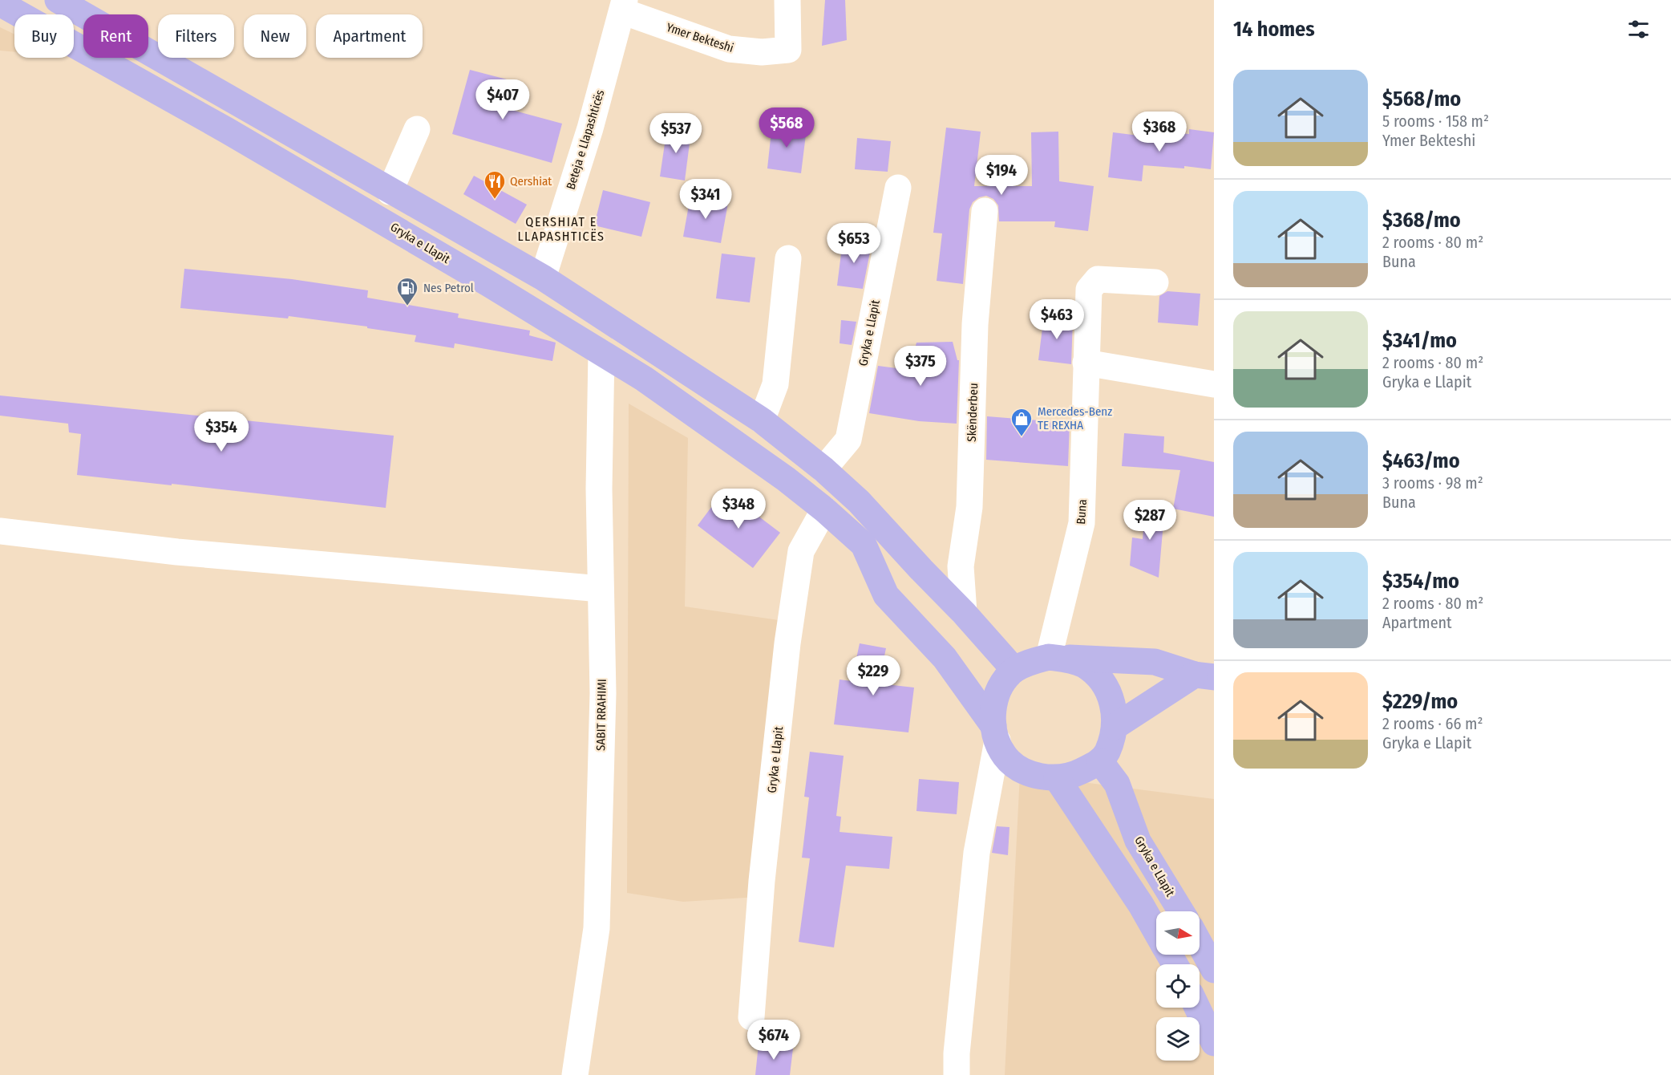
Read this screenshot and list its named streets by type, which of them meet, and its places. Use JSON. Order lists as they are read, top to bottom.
{
  "streets": {
    "main road": ["Gryka e Llapit"],
    "street": [
      "Ymer Bekteshi",
      "Beteja e Llapashticës",
      "Skënderbeu",
      "Buna",
      "SABIT RRAHIMI"
    ]
  },
  "crossings": [
    ["Ymer Bekteshi", "Beteja e Llapashticës"],
    ["Gryka e Llapit", "Buna"],
    ["Gryka e Llapit", "SABIT RRAHIMI"]
  ],
  "districts": ["QERSHIAT E LLAPASHTICËS"],
  "places": {
    "restaurant": ["Qershiat"],
    "fuel station": ["Nes Petrol"],
    "shop": ["Mercedes-Benz TE REXHA"]
  },
  "north": "right",
  "page": {
    "heading": "14 homes",
    "chip": [
      "Buy",
      "Rent",
      "Filters",
      "New",
      "Apartment"
    ],
    "list": [
      {
        "name": "$568/mo",
        "note": "5 rooms · 158 m² · Ymer Bekteshi"
      },
      {
        "name": "$368/mo",
        "note": "2 rooms · 80 m² · Buna"
      },
      {
        "name": "$341/mo",
        "note": "2 rooms · 80 m² · Gryka e Llapit"
      },
      {
        "name": "$463/mo",
        "note": "3 rooms · 98 m² · Buna"
      },
      {
        "name": "$354/mo",
        "note": "2 rooms · 80 m² · Apartment"
      },
      {
        "name": "$229/mo",
        "note": "2 rooms · 66 m² · Gryka e Llapit"
      }
    ],
    "price": [
      "$407",
      "$568",
      "$368",
      "$537",
      "$194",
      "$341",
      "$653",
      "$463",
      "$375",
      "$354",
      "$348",
      "$287",
      "$229",
      "$674"
    ]
  }
}
